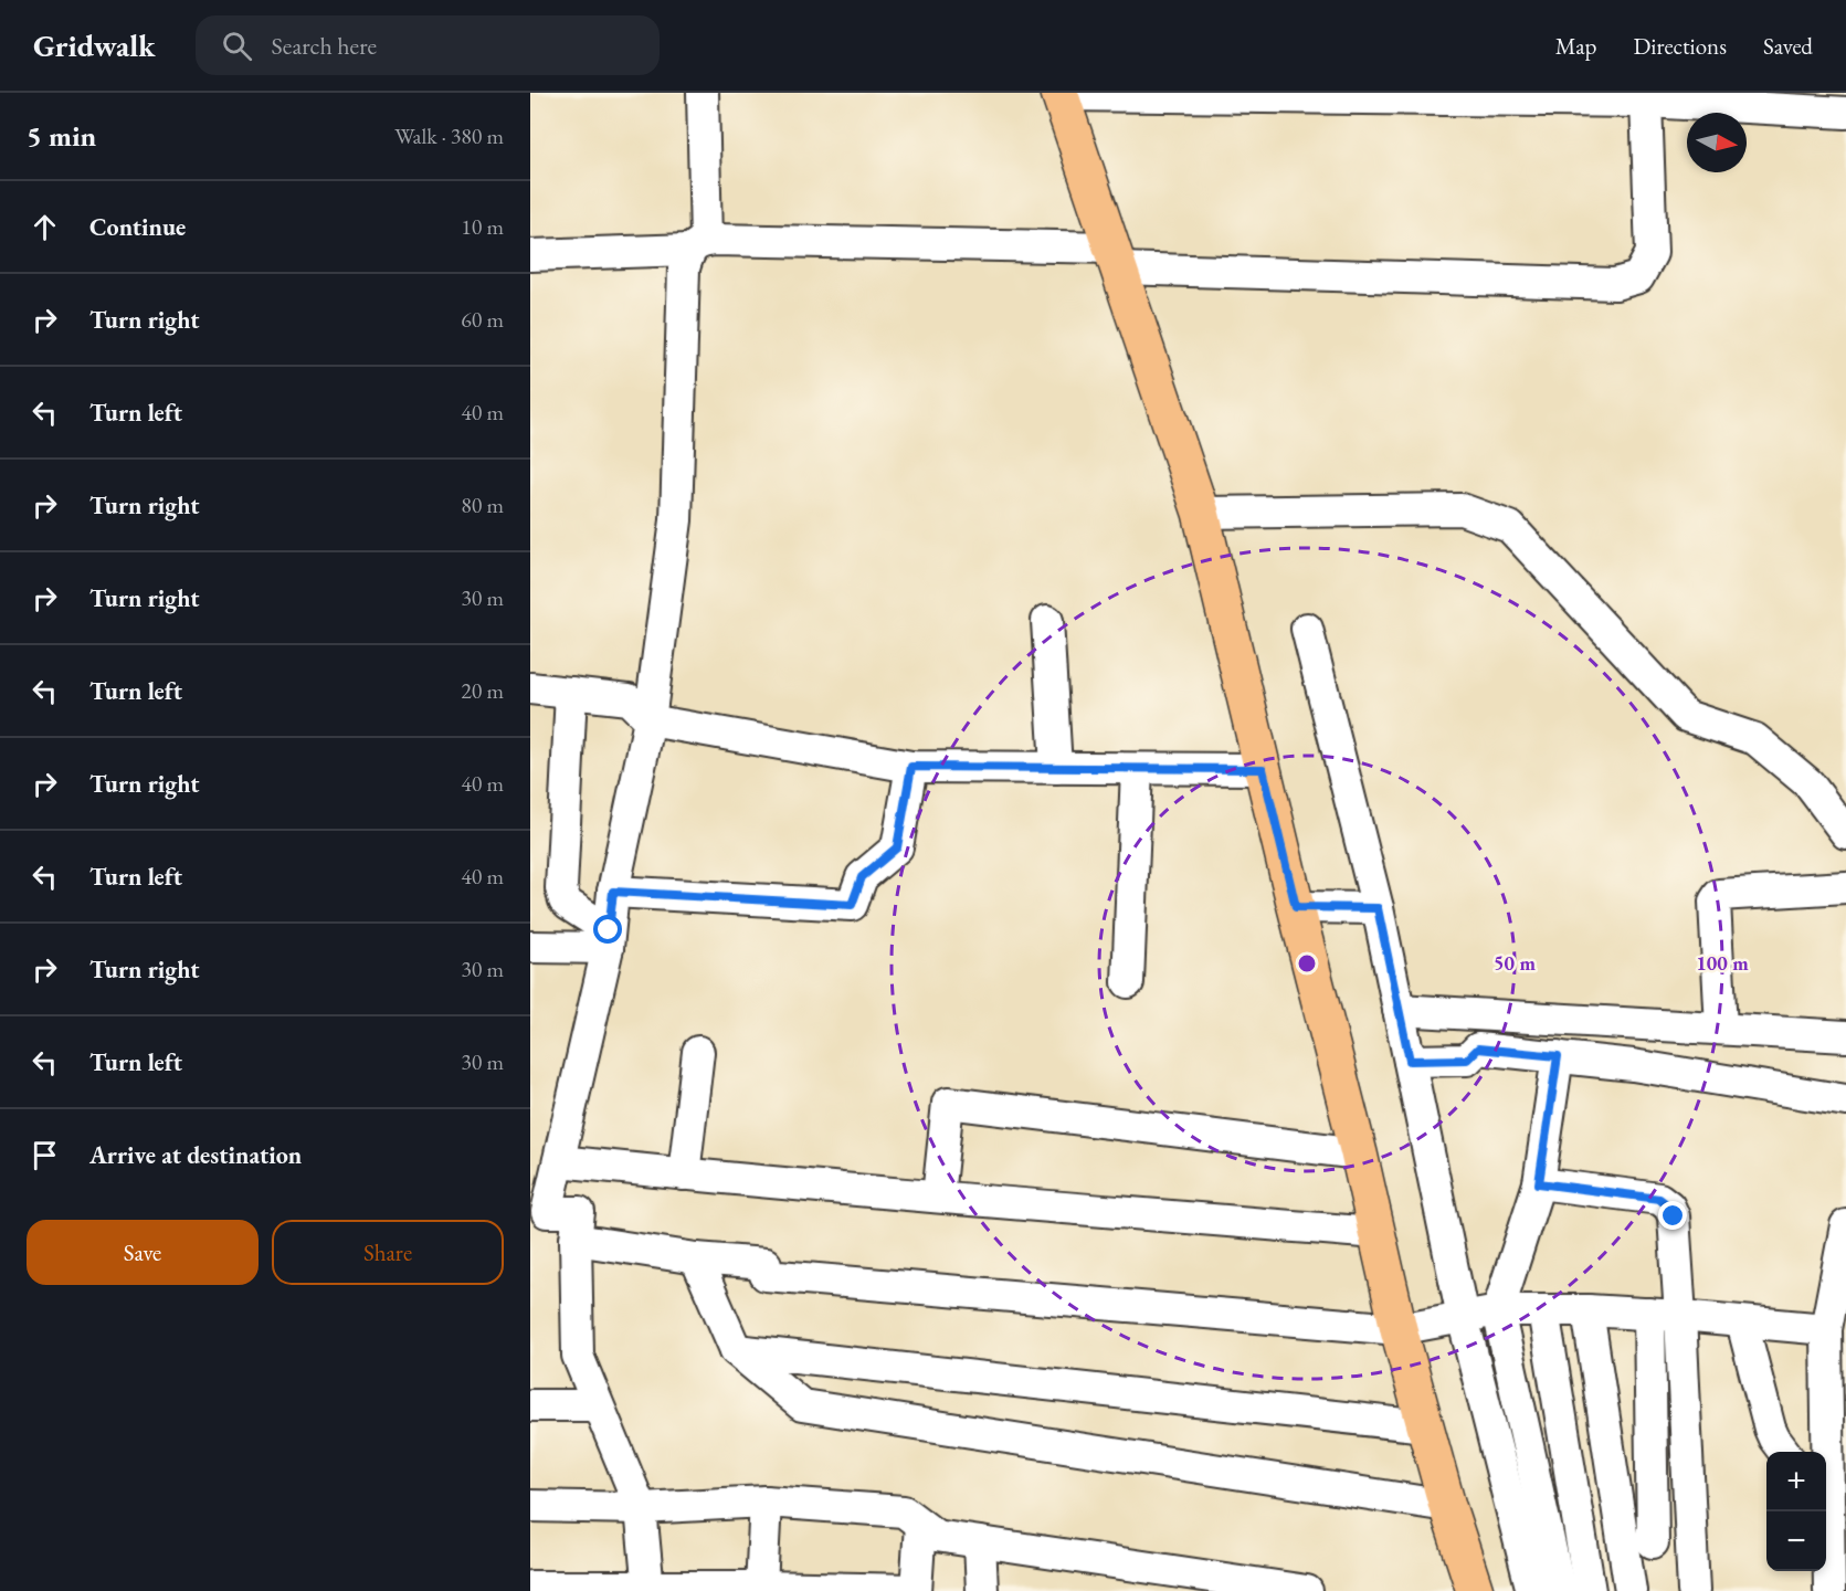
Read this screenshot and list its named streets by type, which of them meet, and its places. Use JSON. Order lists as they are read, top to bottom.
{
  "north": "right",
  "page": {
    "header": "Gridwalk",
    "search": "Search here",
    "nav": ["Map", "Directions", "Saved"],
    "heading": ["5 min", "Walk · 380 m"],
    "list": [
      ["Continue", "10 m"],
      ["Turn right", "60 m"],
      ["Turn left", "40 m"],
      ["Turn right", "80 m"],
      ["Turn right", "30 m"],
      ["Turn left", "20 m"],
      ["Turn right", "40 m"],
      ["Turn left", "40 m"],
      ["Turn right", "30 m"],
      ["Turn left", "30 m"],
      "Arrive at destination"
    ],
    "buttons": ["Save", "Share"],
    "map_buttons": ["+", "−"]
  },
  "rings": ["50 m", "100 m"]
}
